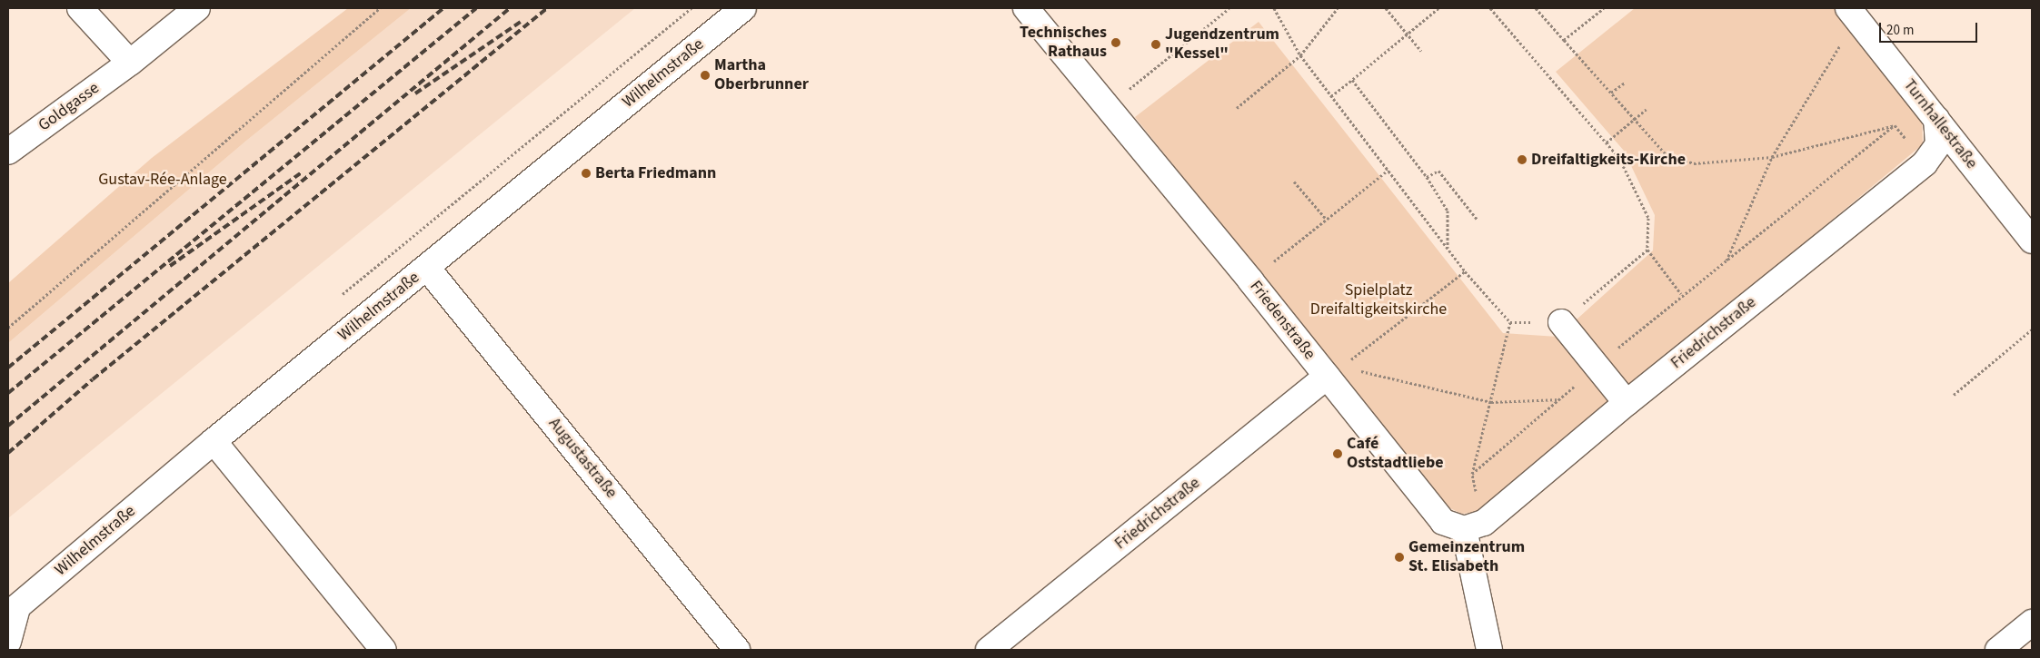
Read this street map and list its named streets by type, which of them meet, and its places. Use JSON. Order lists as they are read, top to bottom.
{
  "streets": {
    "street": [
      "Wilhelmstraße",
      "Goldgasse",
      "Turnhallestraße",
      "Friedenstraße",
      "Friedrichstraße",
      "Augustastraße"
    ]
  },
  "crossings": [
    ["Wilhelmstraße", "Augustastraße"],
    ["Turnhallestraße", "Friedrichstraße"],
    ["Friedenstraße", "Friedrichstraße"]
  ],
  "parks": ["Gustav-Rée-Anlage", "Spielplatz Dreifaltigkeitskirche"],
  "places": [
    "Technisches Rathaus",
    "Jugendzentrum \"Kessel\"",
    "Martha Oberbrunner",
    "Dreifaltigkeits-Kirche",
    "Berta Friedmann",
    "Café Oststadtliebe",
    "Gemeinzentrum St. Elisabeth"
  ],
  "scale_bar": "20 m"
}
